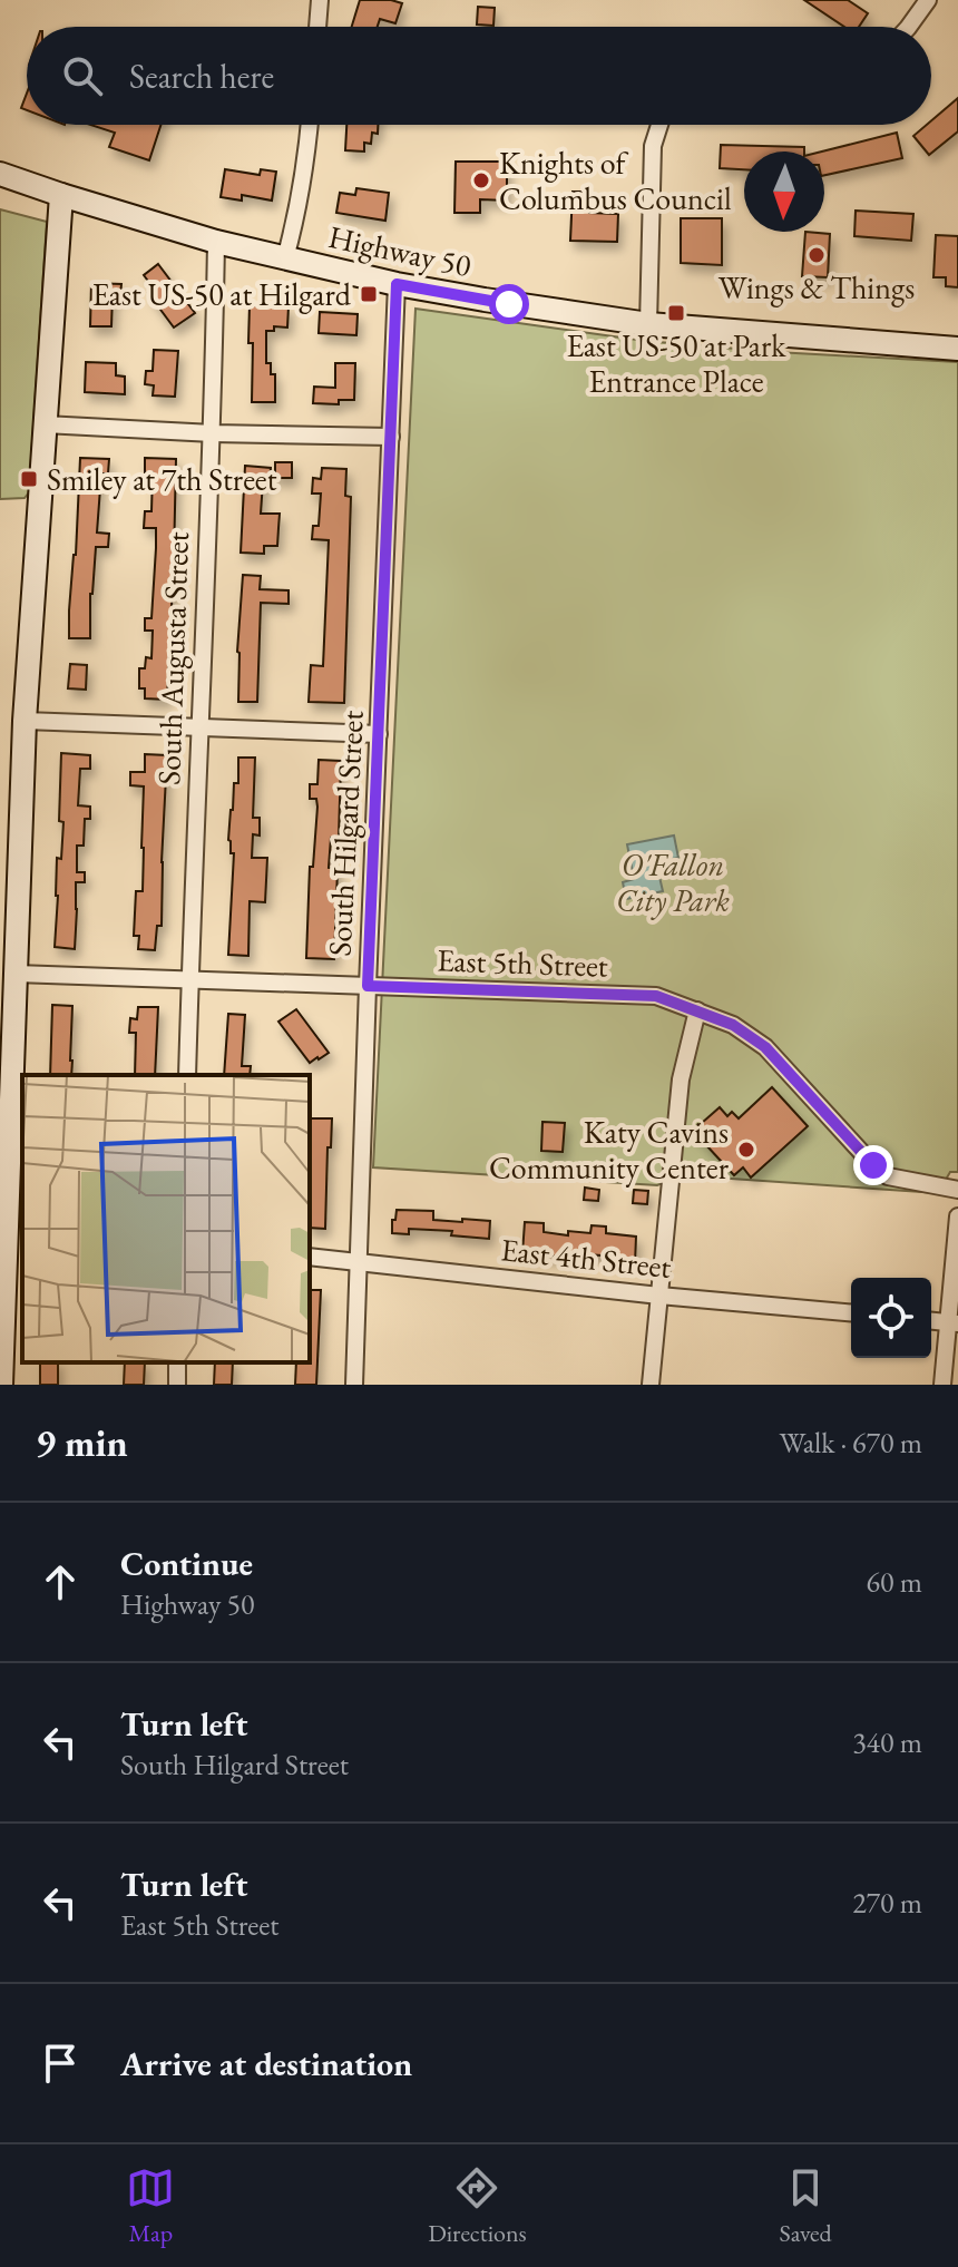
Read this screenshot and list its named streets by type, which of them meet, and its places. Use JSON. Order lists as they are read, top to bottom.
{
  "streets": {
    "street": [
      "Highway 50",
      "South Augusta Street",
      "South Hilgard Street",
      "East 5th Street",
      "East 4th Street"
    ]
  },
  "crossings": [
    ["Highway 50", "South Augusta Street"],
    ["Highway 50", "South Hilgard Street"],
    ["South Augusta Street", "East 5th Street"],
    ["South Hilgard Street", "East 5th Street"],
    ["South Hilgard Street", "East 4th Street"]
  ],
  "parks": ["O'Fallon City Park"],
  "places": {
    "other": ["Knights of Columbus Council", "Wings & Things", "Katy Cavins Community Center"],
    "transit": ["East US-50 at Hilgard", "East US-50 at Park Entrance Place", "Smiley at 7th Street"]
  },
  "north": "bottom",
  "page": {
    "search": "Search here",
    "heading": ["9 min", "Walk · 670 m"],
    "list": [
      ["Continue", "Highway 50", "60 m"],
      ["Turn left", "South Hilgard Street", "340 m"],
      ["Turn left", "East 5th Street", "270 m"],
      "Arrive at destination"
    ],
    "nav": ["Map", "Directions", "Saved"]
  }
}
